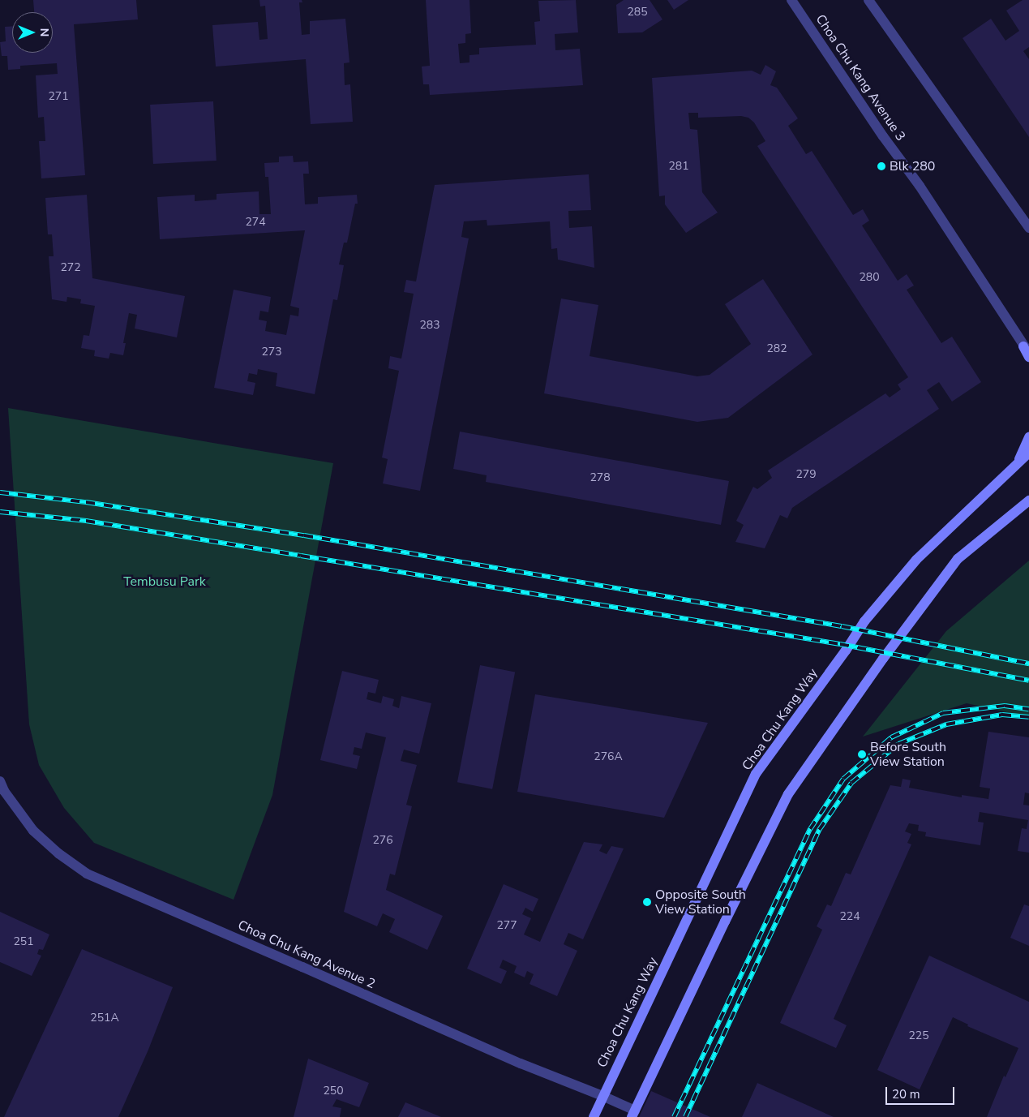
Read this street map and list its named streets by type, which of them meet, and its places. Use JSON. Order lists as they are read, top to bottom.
{
  "streets": {
    "main road": ["Choa Chu Kang Way"],
    "street": ["Choa Chu Kang Avenue 3", "Choa Chu Kang Avenue 2"]
  },
  "crossings": [
    ["Choa Chu Kang Way", "Choa Chu Kang Avenue 2"]
  ],
  "parks": ["Tembusu Park"],
  "places": ["Blk 280", "Before South View Station", "Opposite South View Station"],
  "house_numbers": [
    "285",
    "271",
    "281",
    "274",
    "272",
    "280",
    "283",
    "282",
    "273",
    "279",
    "278",
    "276A",
    "276",
    "224",
    "277",
    "251",
    "251A",
    "225",
    "250"
  ],
  "scale_bar": "20 m",
  "north": "right"
}
